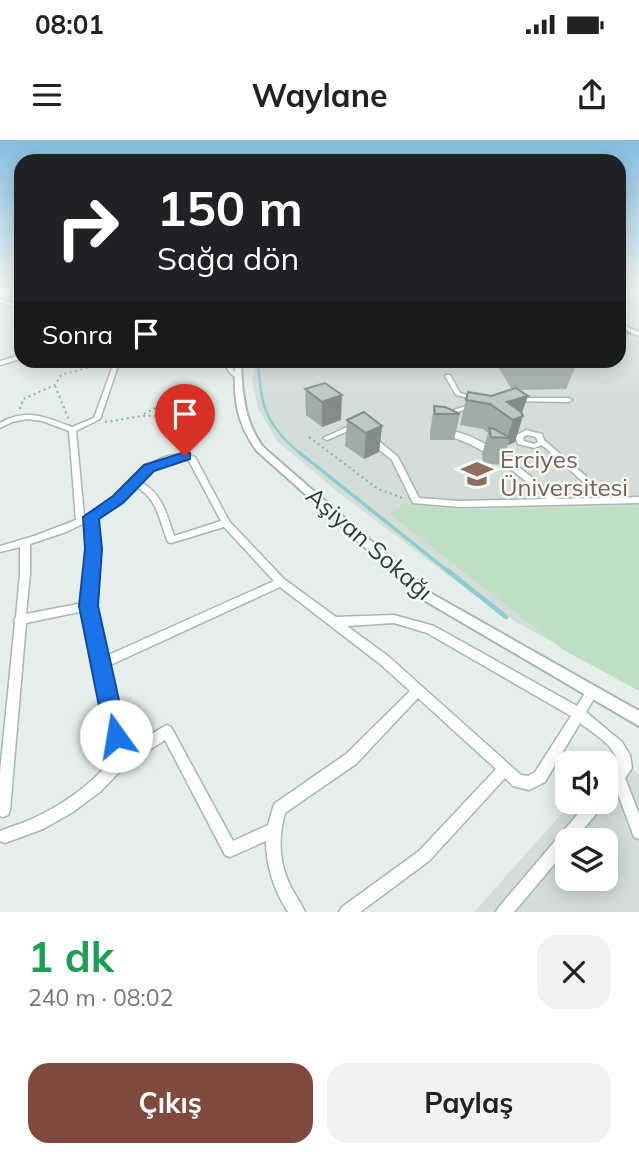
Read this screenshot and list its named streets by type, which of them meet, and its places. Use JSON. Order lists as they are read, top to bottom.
{
  "streets": {
    "street": ["Aşiyan Sokağı"]
  },
  "places": {
    "school or university": ["Erciyes Üniversitesi"]
  },
  "page": {
    "status": "08:01",
    "header": "Waylane",
    "turn": ["150 m", "Sağa dön"],
    "then": "Sonra",
    "heading": ["1 dk", "240 m · 08:02"],
    "buttons": ["Çıkış", "Paylaş"]
  }
}
